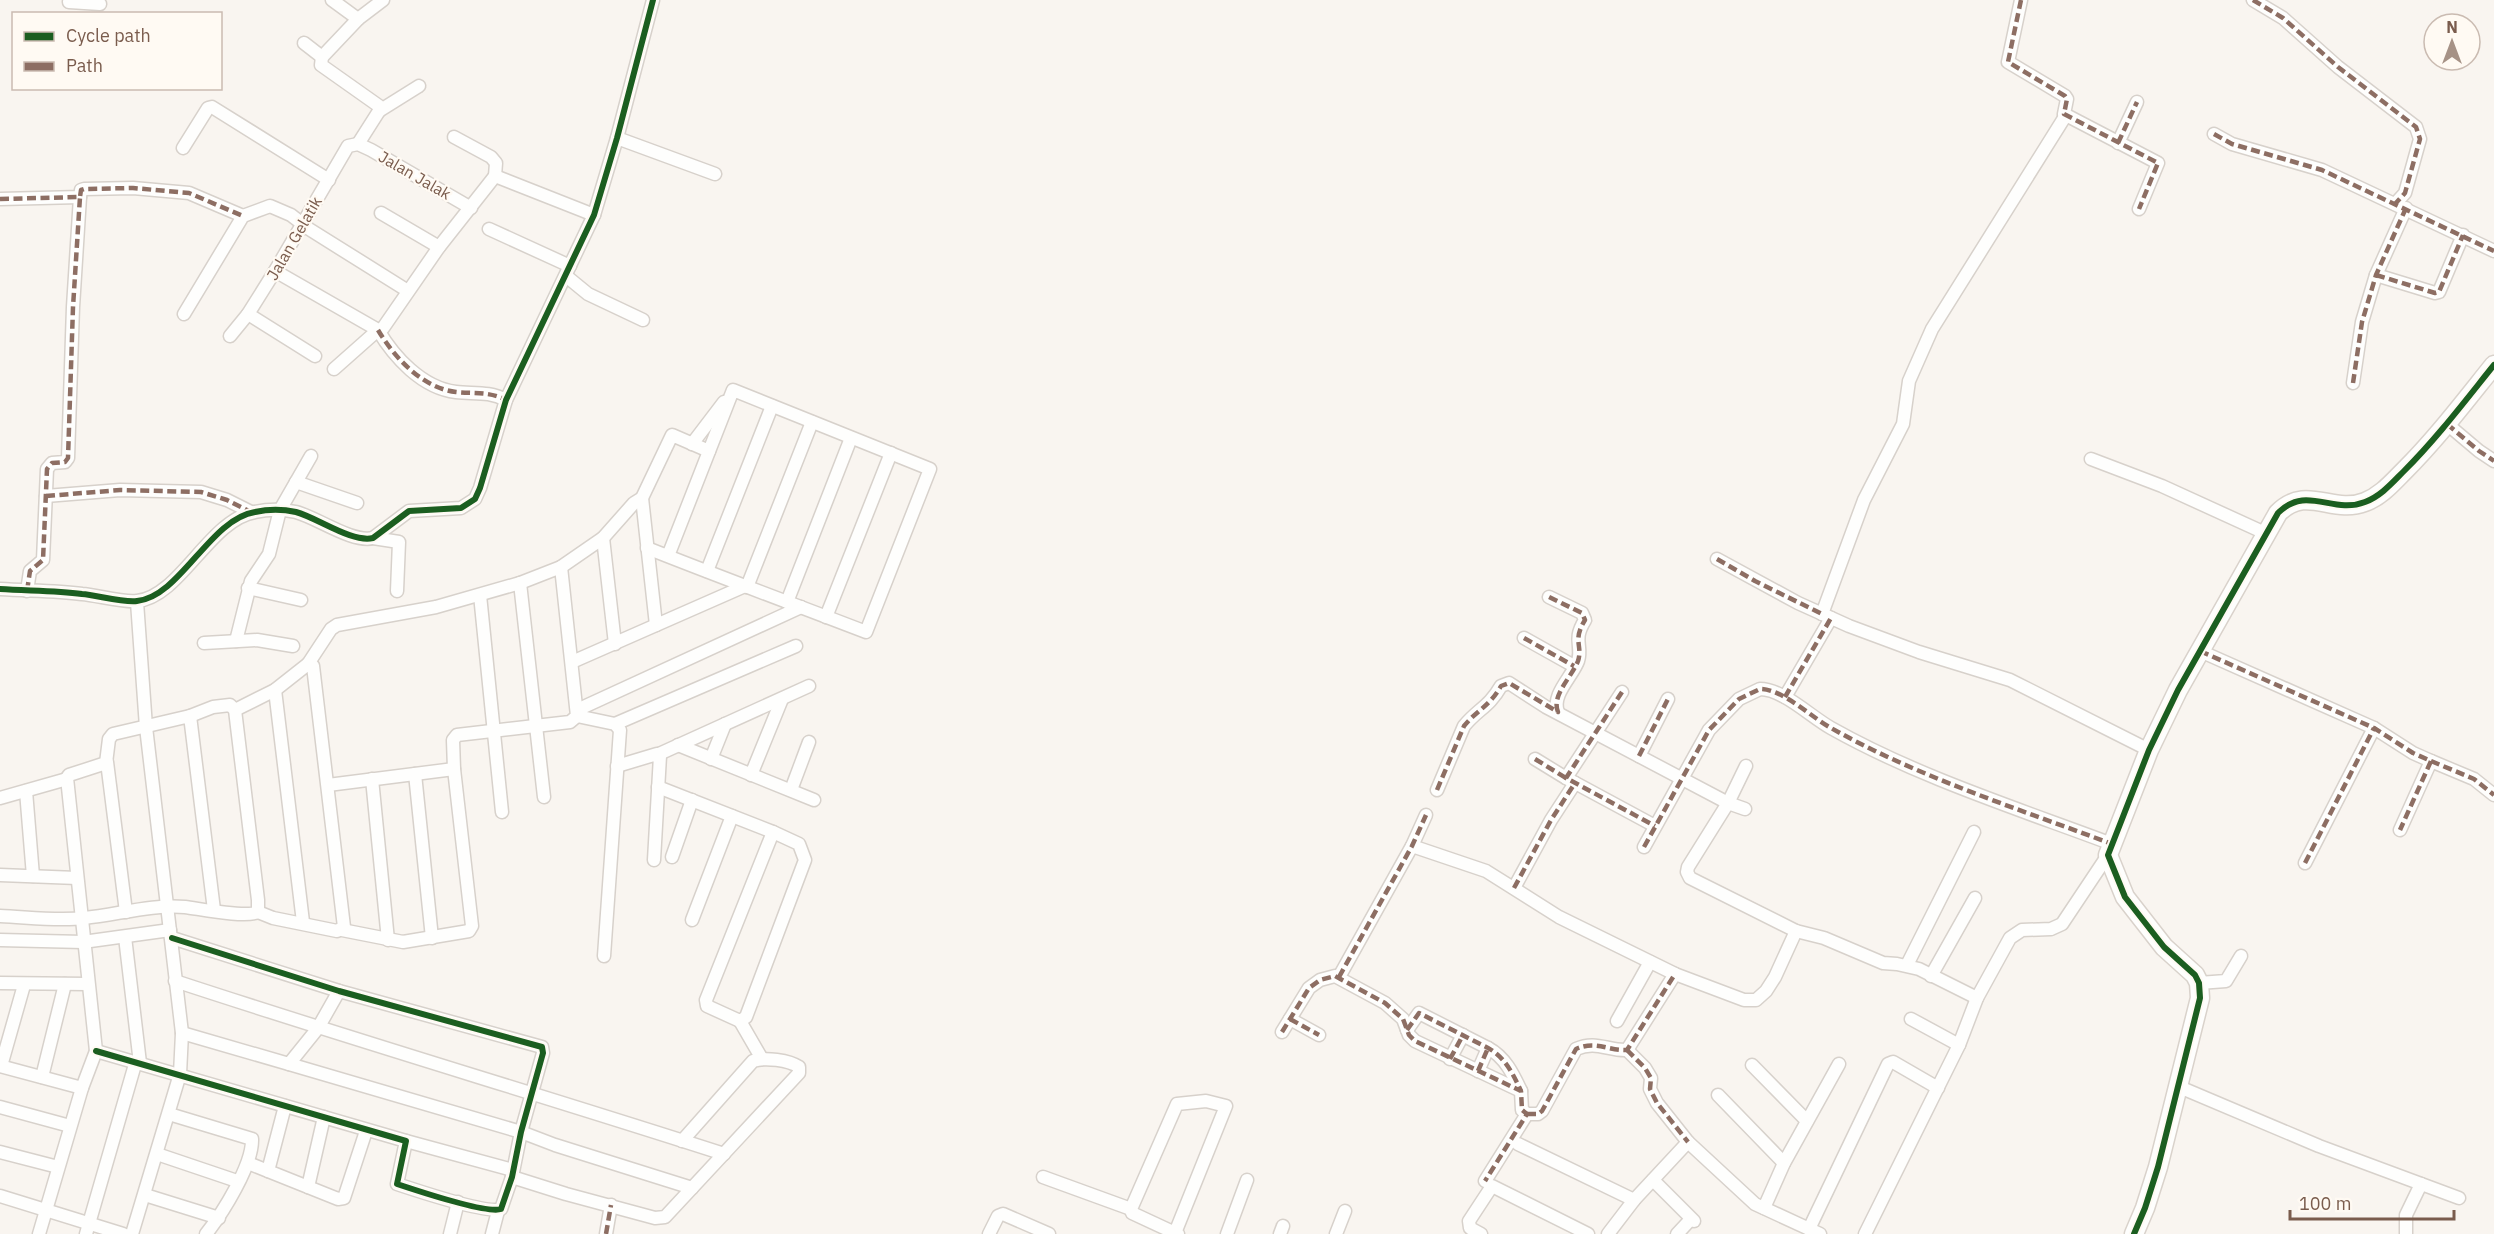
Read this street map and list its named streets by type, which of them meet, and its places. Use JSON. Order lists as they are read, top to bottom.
{
  "streets": {
    "street": ["Jalan Jalak", "Jalan Gelatik"]
  },
  "crossings": [
    ["Jalan Jalak", "Jalan Gelatik"]
  ],
  "legend": ["Cycle path", "Path"],
  "scale_bar": "100 m",
  "north": "top"
}
